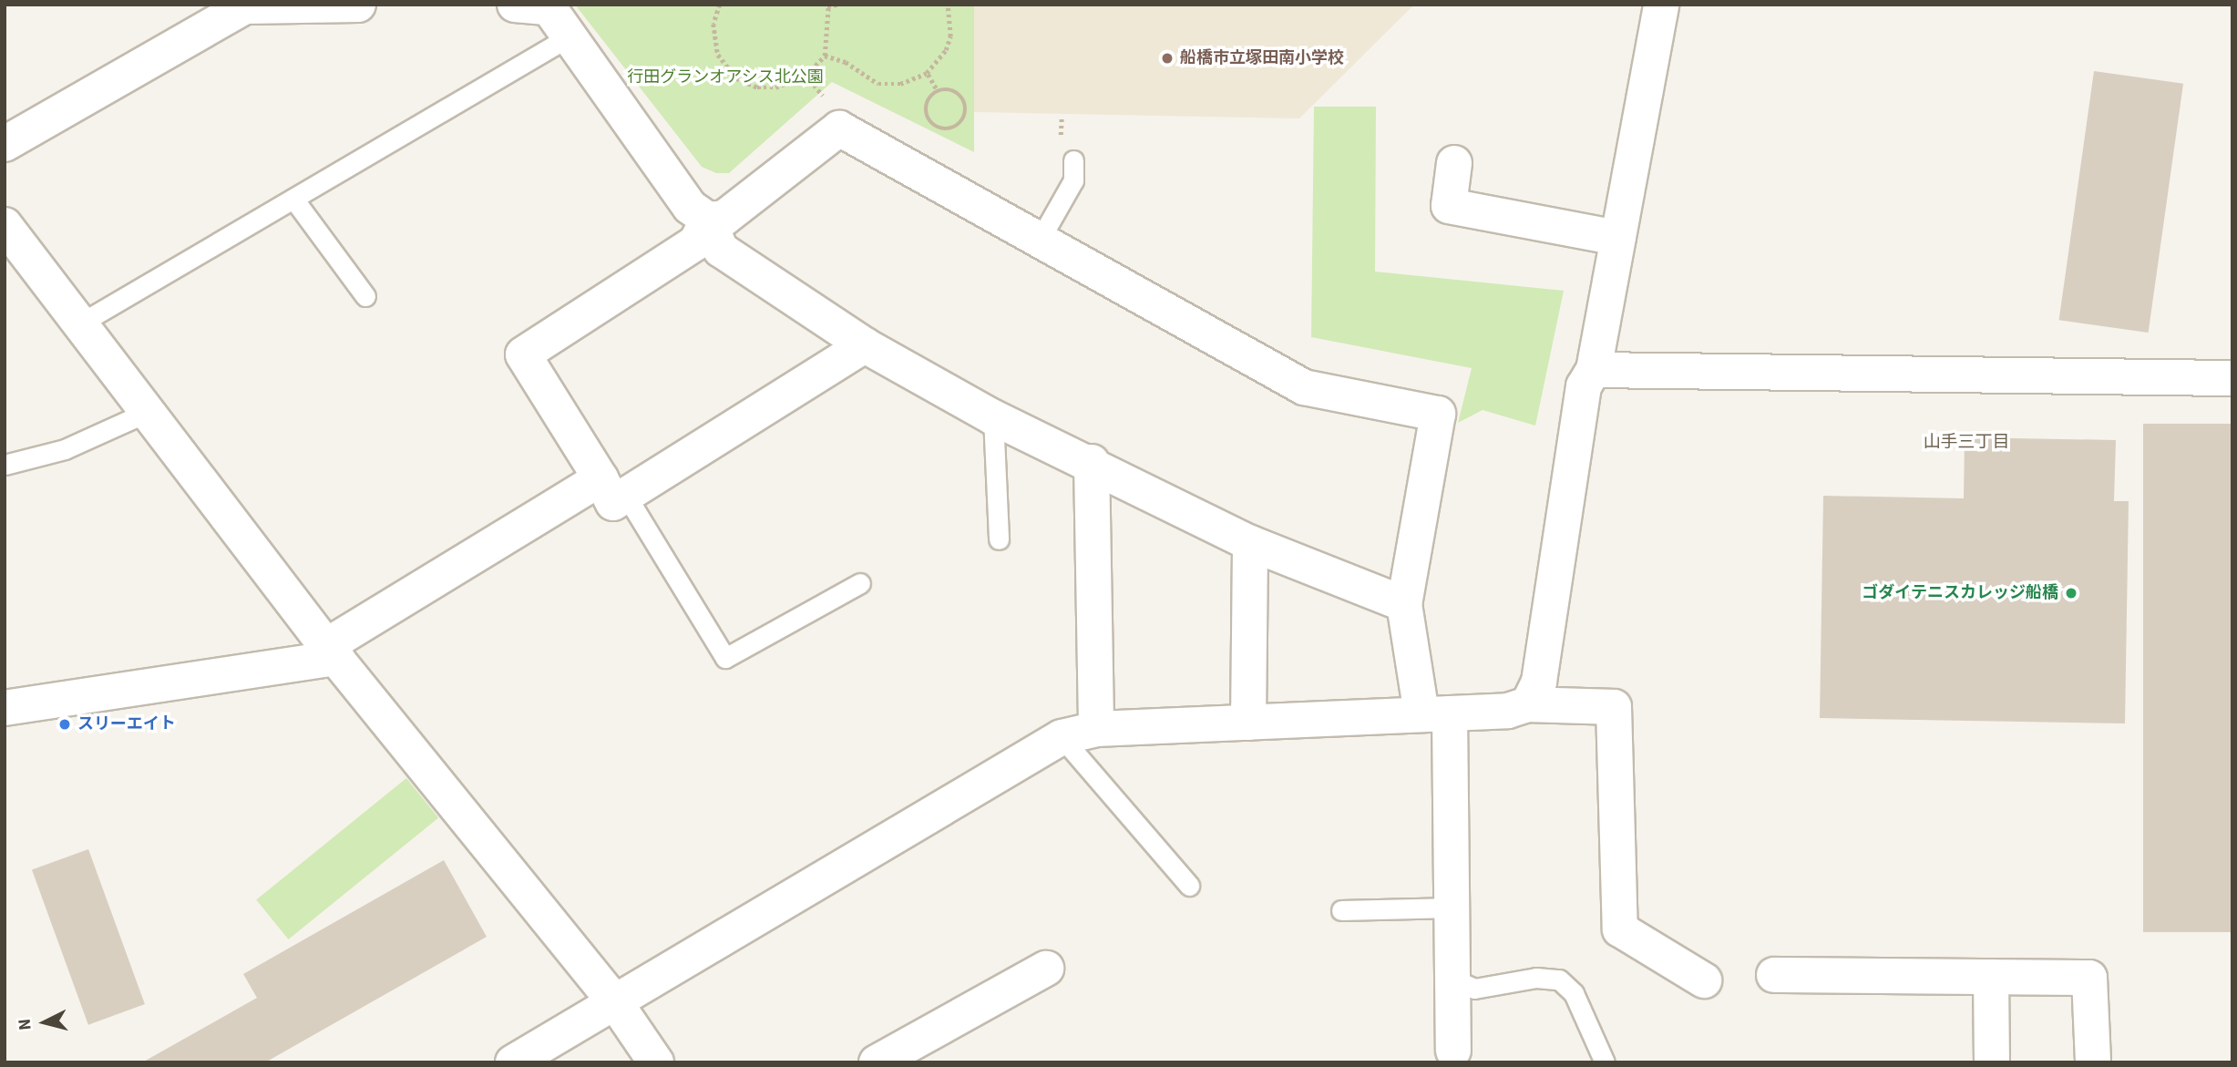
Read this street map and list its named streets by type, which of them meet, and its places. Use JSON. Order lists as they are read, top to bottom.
{
  "districts": ["山手三丁目"],
  "parks": ["行田グランオアシス北公園"],
  "places": ["船橋市立塚田南小学校", "ゴダイテニスカレッジ船橋", "スリーエイト"],
  "north": "left"
}
